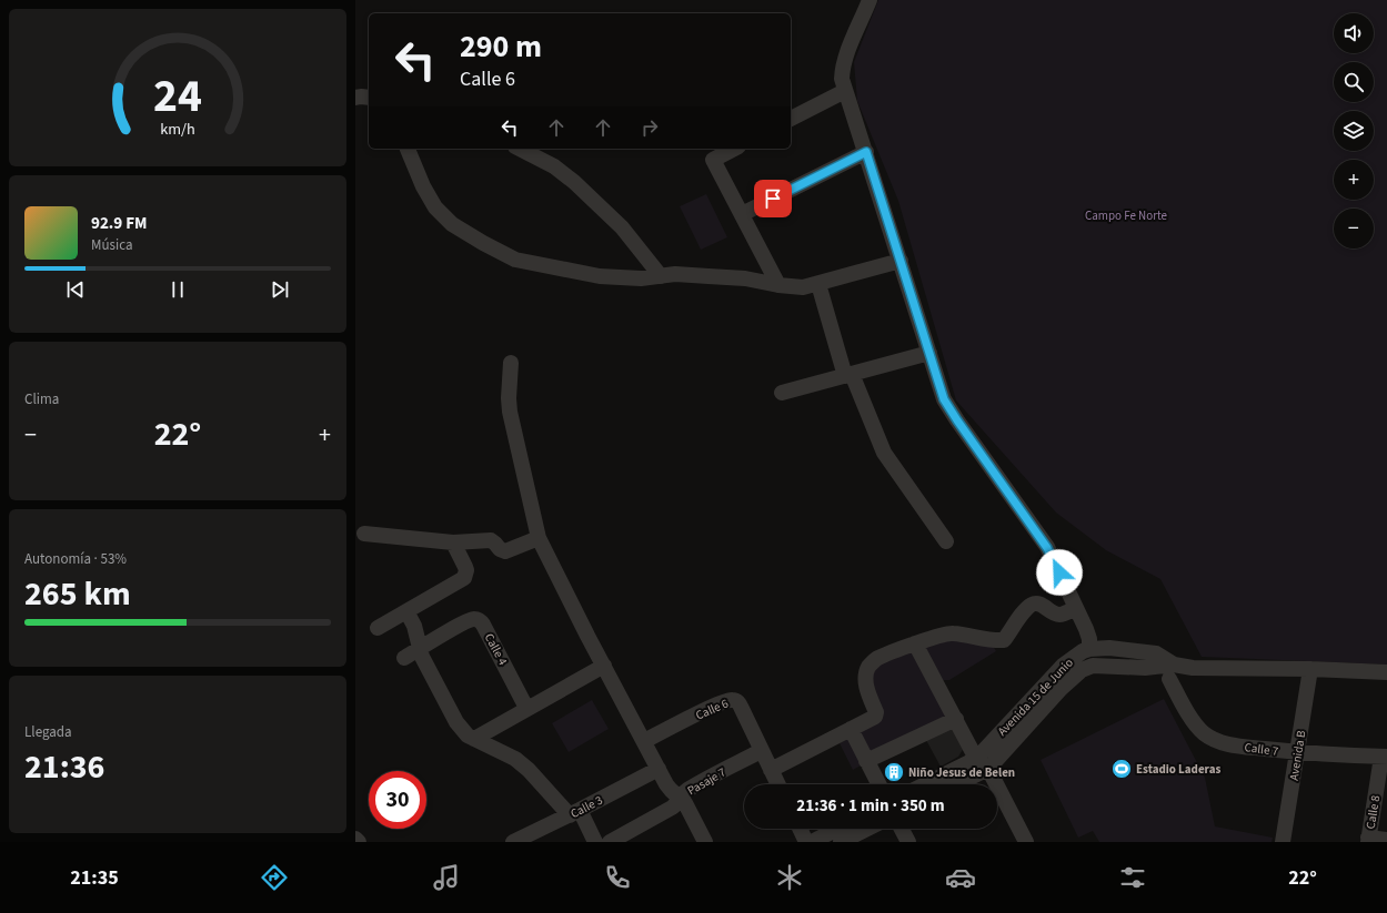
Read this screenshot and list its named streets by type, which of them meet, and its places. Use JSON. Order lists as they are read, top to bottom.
{
  "streets": {
    "street": [
      "Calle 4",
      "Avenida 15 de Junio",
      "Calle 6",
      "Calle 7",
      "Avenida B",
      "Pasaje 7",
      "Calle 3",
      "Calle 8"
    ]
  },
  "crossings": [
    ["Avenida 15 de Junio", "Calle 7"],
    ["Avenida 15 de Junio", "Avenida B"],
    ["Calle 6", "Pasaje 7"],
    ["Calle 7", "Avenida B"],
    ["Calle 7", "Calle 8"]
  ],
  "parks": ["Campo Fe Norte"],
  "places": {
    "sports": ["Estadio Laderas"],
    "building": ["Niño Jesus de Belen"]
  },
  "page": {
    "map_buttons": ["+", "−"],
    "turn": ["290 m", "Calle 6"],
    "song": ["92.9 FM", "Música"],
    "tile": [
      "Clima",
      ["Autonomía · 53%", "265 km"],
      ["Llegada", "21:36"]
    ],
    "heat": ["−", "22°", "+"],
    "limit": "30",
    "trip": "21:36 · 1 min · 350 m",
    "tabs": ["21:35", "22°"],
    "gauge": ["24", "km/h"]
  }
}
